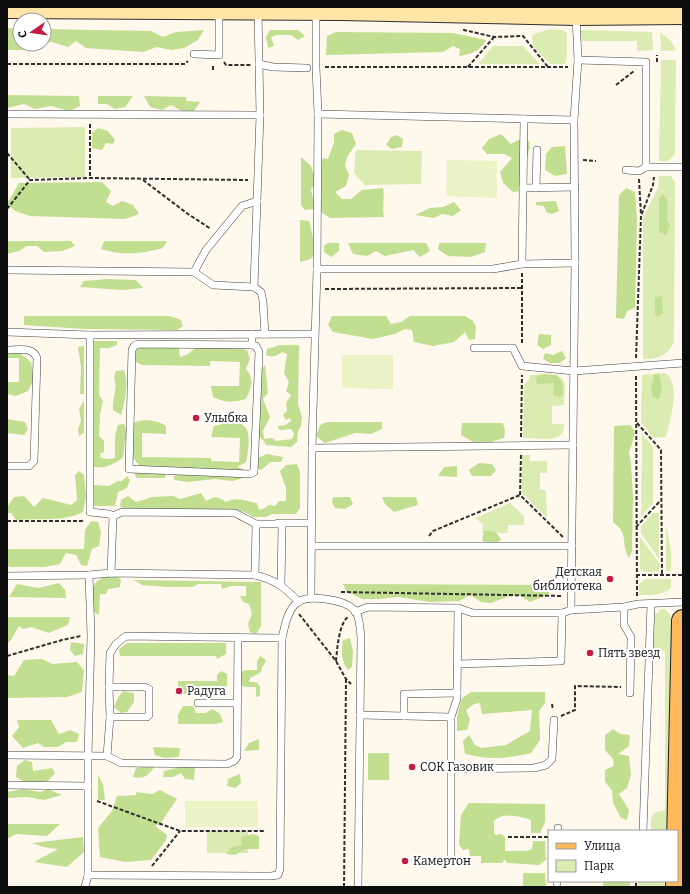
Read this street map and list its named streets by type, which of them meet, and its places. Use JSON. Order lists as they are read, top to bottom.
{
  "places": [
    "Улыбка",
    "Детская библиотека",
    "Пять звезд",
    "Радуга",
    "СОК Газовик",
    "Камертон"
  ],
  "legend": ["Улица", "Парк"],
  "north": "left"
}
